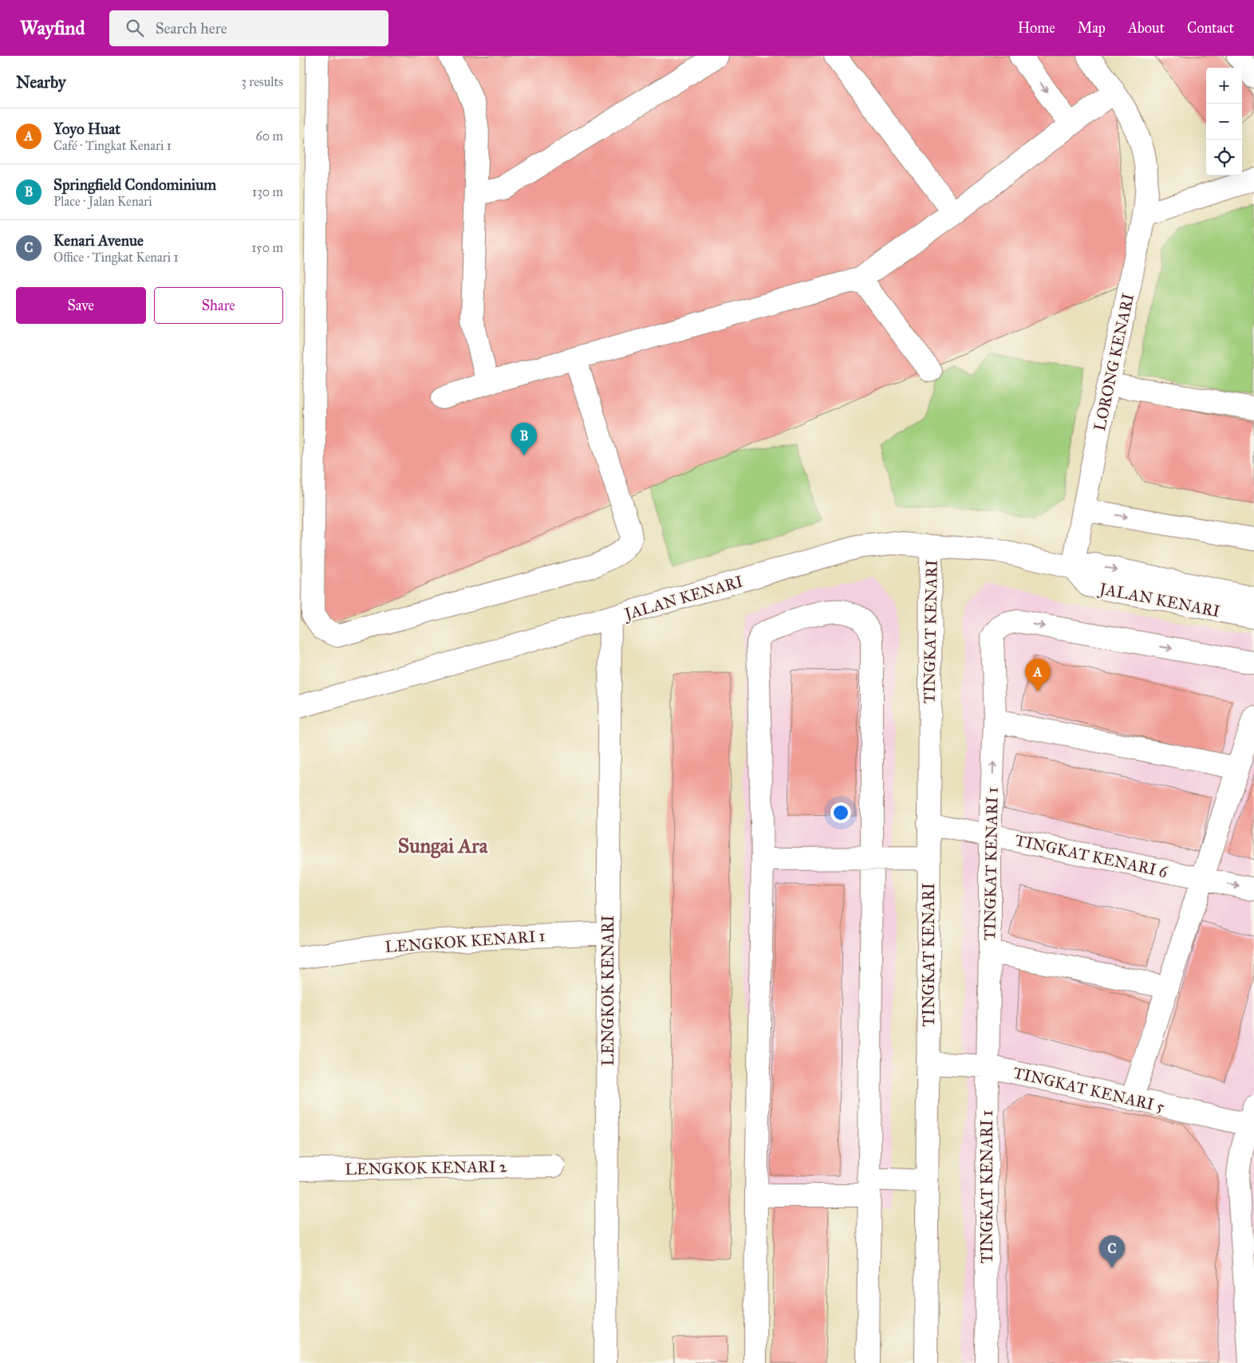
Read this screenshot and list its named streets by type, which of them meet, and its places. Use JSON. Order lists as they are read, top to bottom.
{
  "streets": {
    "street": [
      "LORONG KENARI",
      "JALAN KENARI",
      "TINGKAT KENARI",
      "TINGKAT KENARI 6",
      "TINGKAT KENARI 1",
      "LENGKOK KENARI 1",
      "LENGKOK KENARI",
      "TINGKAT KENARI 5",
      "LENGKOK KENARI 2"
    ]
  },
  "crossings": [
    ["LORONG KENARI", "JALAN KENARI"],
    ["JALAN KENARI", "TINGKAT KENARI"],
    ["JALAN KENARI", "LENGKOK KENARI"],
    ["TINGKAT KENARI", "TINGKAT KENARI 6"],
    ["TINGKAT KENARI", "TINGKAT KENARI 5"],
    ["TINGKAT KENARI 6", "TINGKAT KENARI 1"],
    ["TINGKAT KENARI 1", "TINGKAT KENARI 5"],
    ["LENGKOK KENARI 1", "LENGKOK KENARI"]
  ],
  "districts": ["Sungai Ara"],
  "page": {
    "header": "Wayfind",
    "search": "Search here",
    "nav": [
      "Home",
      "Map",
      "About",
      "Contact"
    ],
    "heading": ["Nearby", "3 results"],
    "map_buttons": ["+", "−"],
    "list": [
      {
        "mark": "A",
        "name": "Yoyo Huat",
        "note": "Café · Tingkat Kenari 1",
        "value": "60 m"
      },
      {
        "mark": "B",
        "name": "Springfield Condominium",
        "note": "Place · Jalan Kenari",
        "value": "130 m"
      },
      {
        "mark": "C",
        "name": "Kenari Avenue",
        "note": "Office · Tingkat Kenari 1",
        "value": "150 m"
      }
    ],
    "buttons": ["Save", "Share"],
    "pins": ["B", "A", "C"]
  }
}
